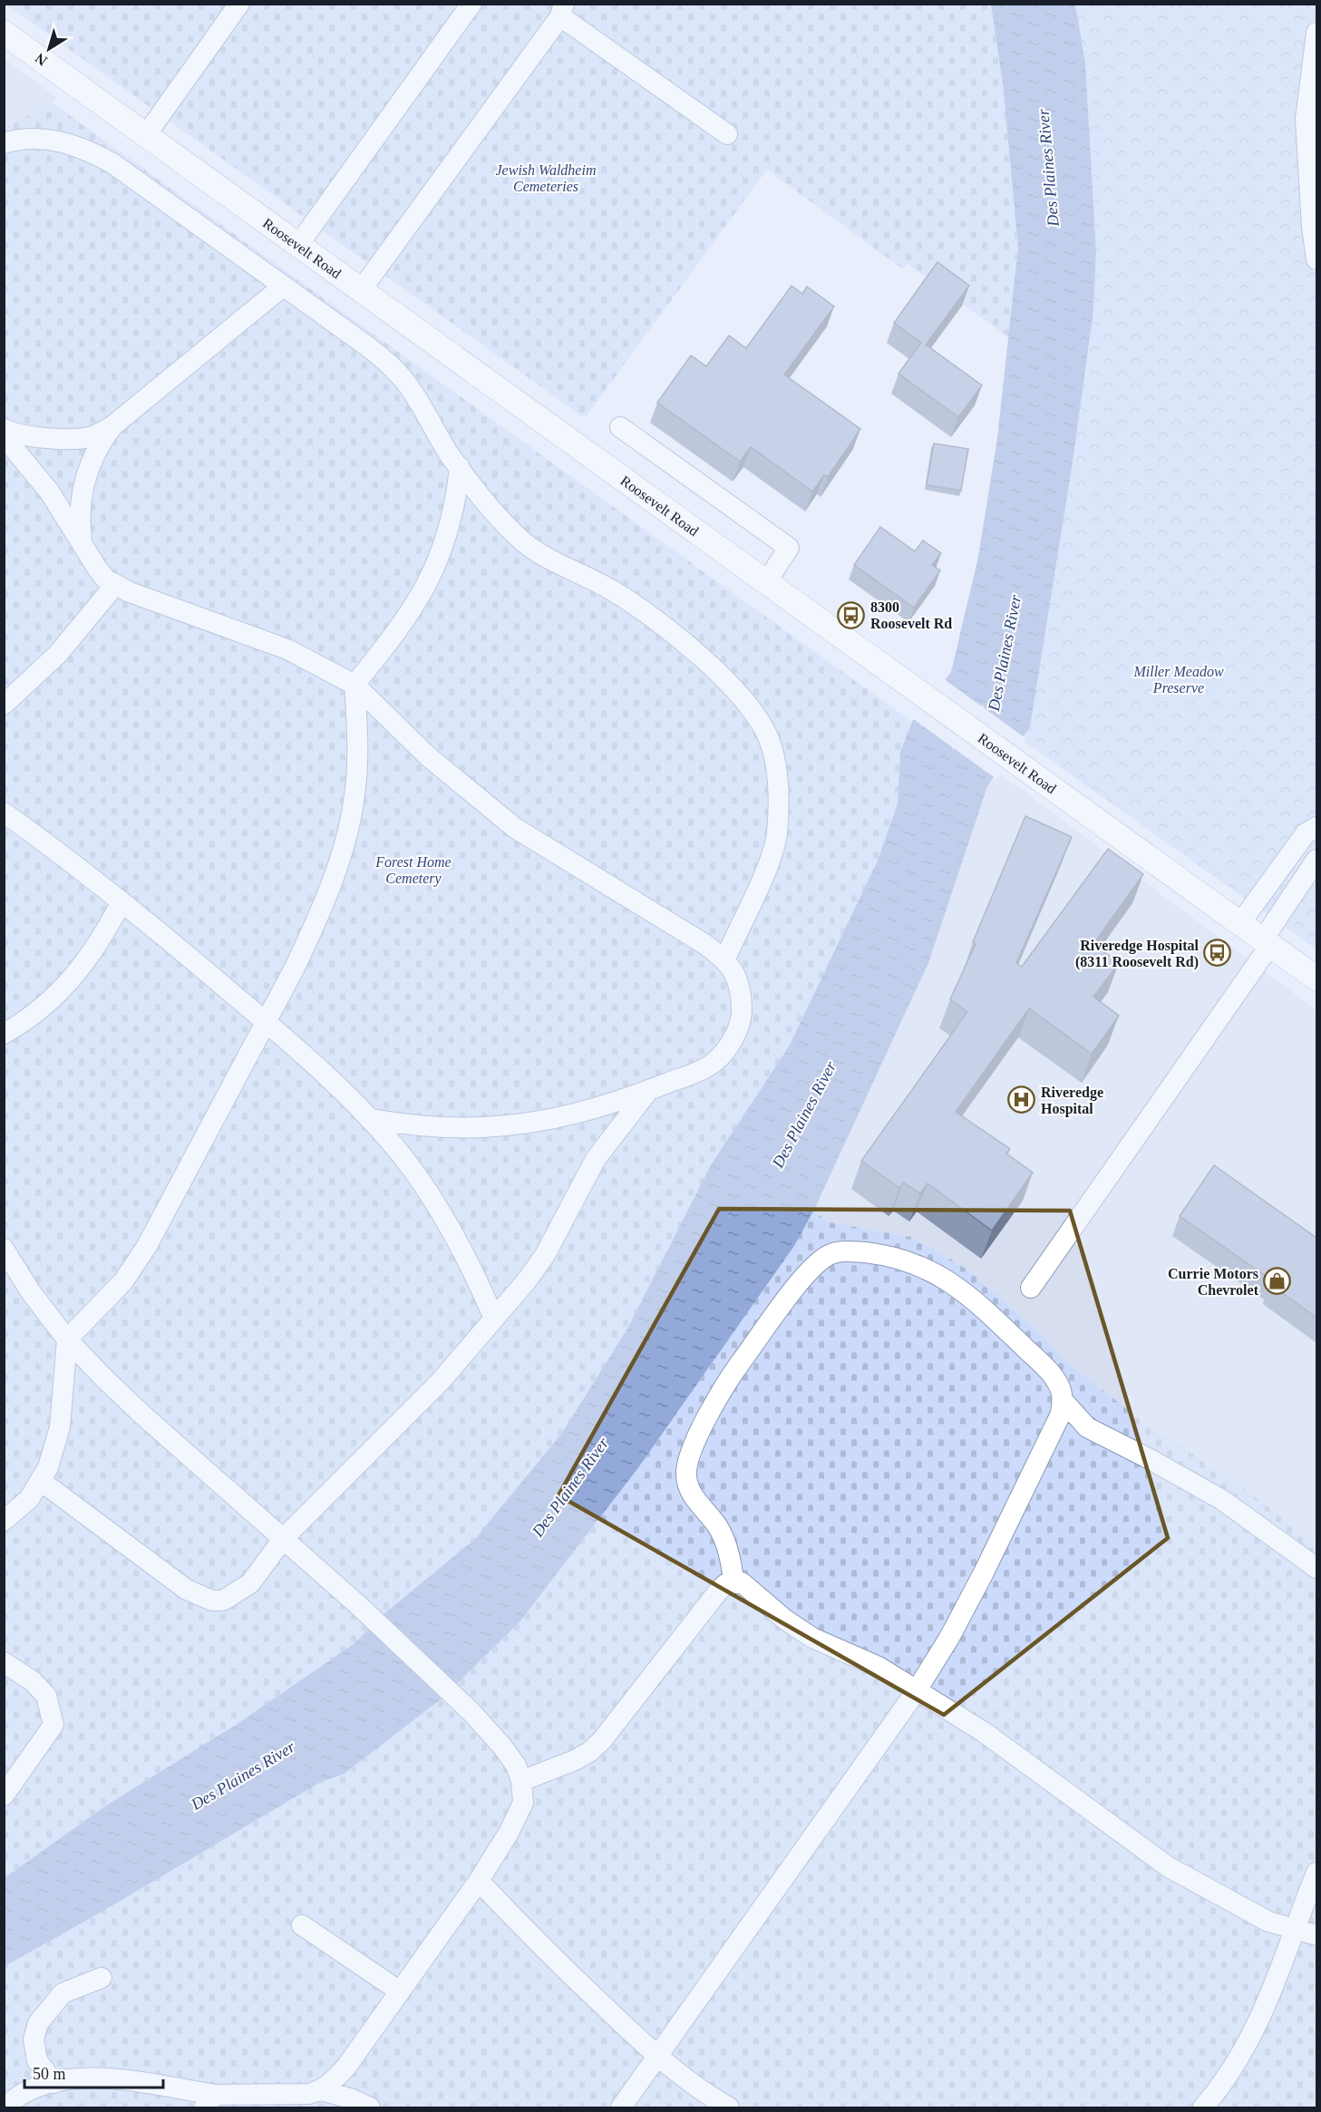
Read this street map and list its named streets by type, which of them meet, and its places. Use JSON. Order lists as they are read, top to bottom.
{
  "streets": {
    "main road": ["Roosevelt Road"]
  },
  "water": ["Des Plaines River"],
  "parks": ["Jewish Waldheim Cemeteries", "Miller Meadow Preserve", "Forest Home Cemetery"],
  "places": {
    "bus stop": ["8300 Roosevelt Rd", "Riveredge Hospital (8311 Roosevelt Rd)"],
    "hospital": ["Riveredge Hospital"],
    "shop": ["Currie Motors Chevrolet"]
  },
  "scale_bar": "50 m",
  "north": "bottom left"
}
